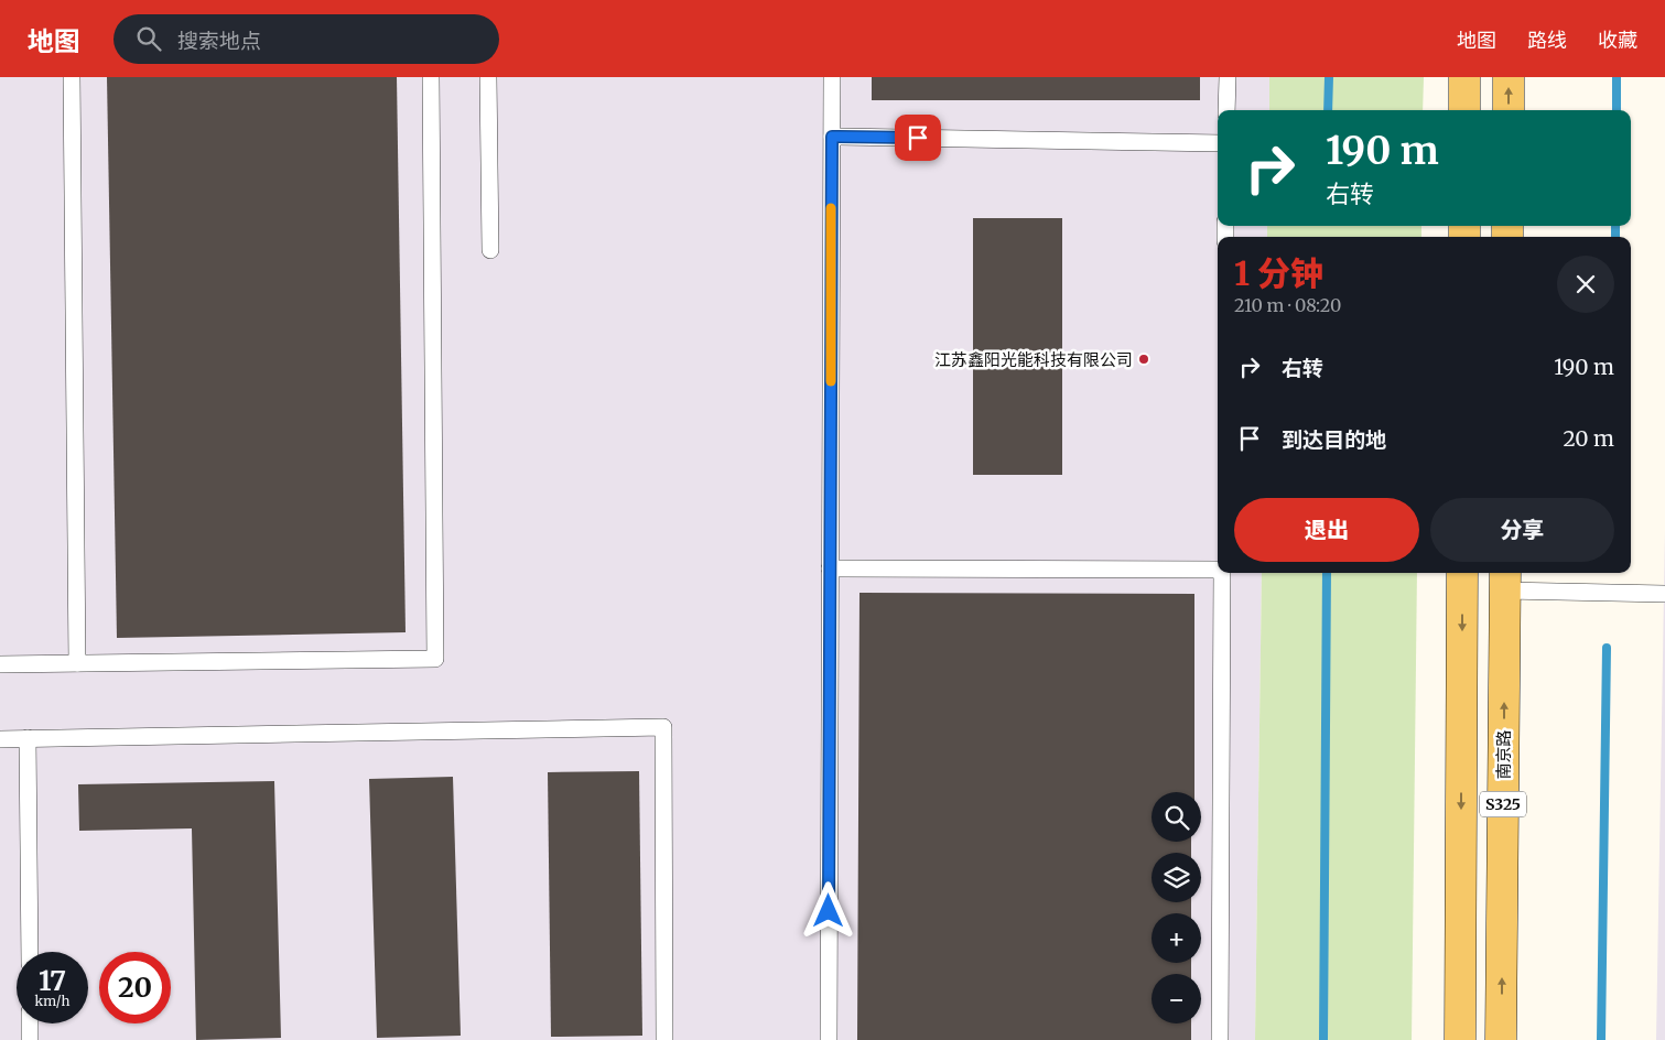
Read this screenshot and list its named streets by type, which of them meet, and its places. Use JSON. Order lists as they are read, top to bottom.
{
  "streets": {
    "main road": ["南京路", "S325"]
  },
  "places": ["江苏鑫阳光能科技有限公司"],
  "page": {
    "header": "地图",
    "search": "搜索地点",
    "nav": ["地图", "路线", "收藏"],
    "turn": ["190 m", "右转"],
    "heading": ["1 分钟", "210 m · 08:20"],
    "list": [
      {
        "name": "右转",
        "value": "190 m"
      },
      {
        "name": "到达目的地",
        "value": "20 m"
      }
    ],
    "buttons": ["退出", "分享"],
    "map_buttons": ["+", "−"],
    "speed": "17 km/h",
    "limit": "20"
  }
}
